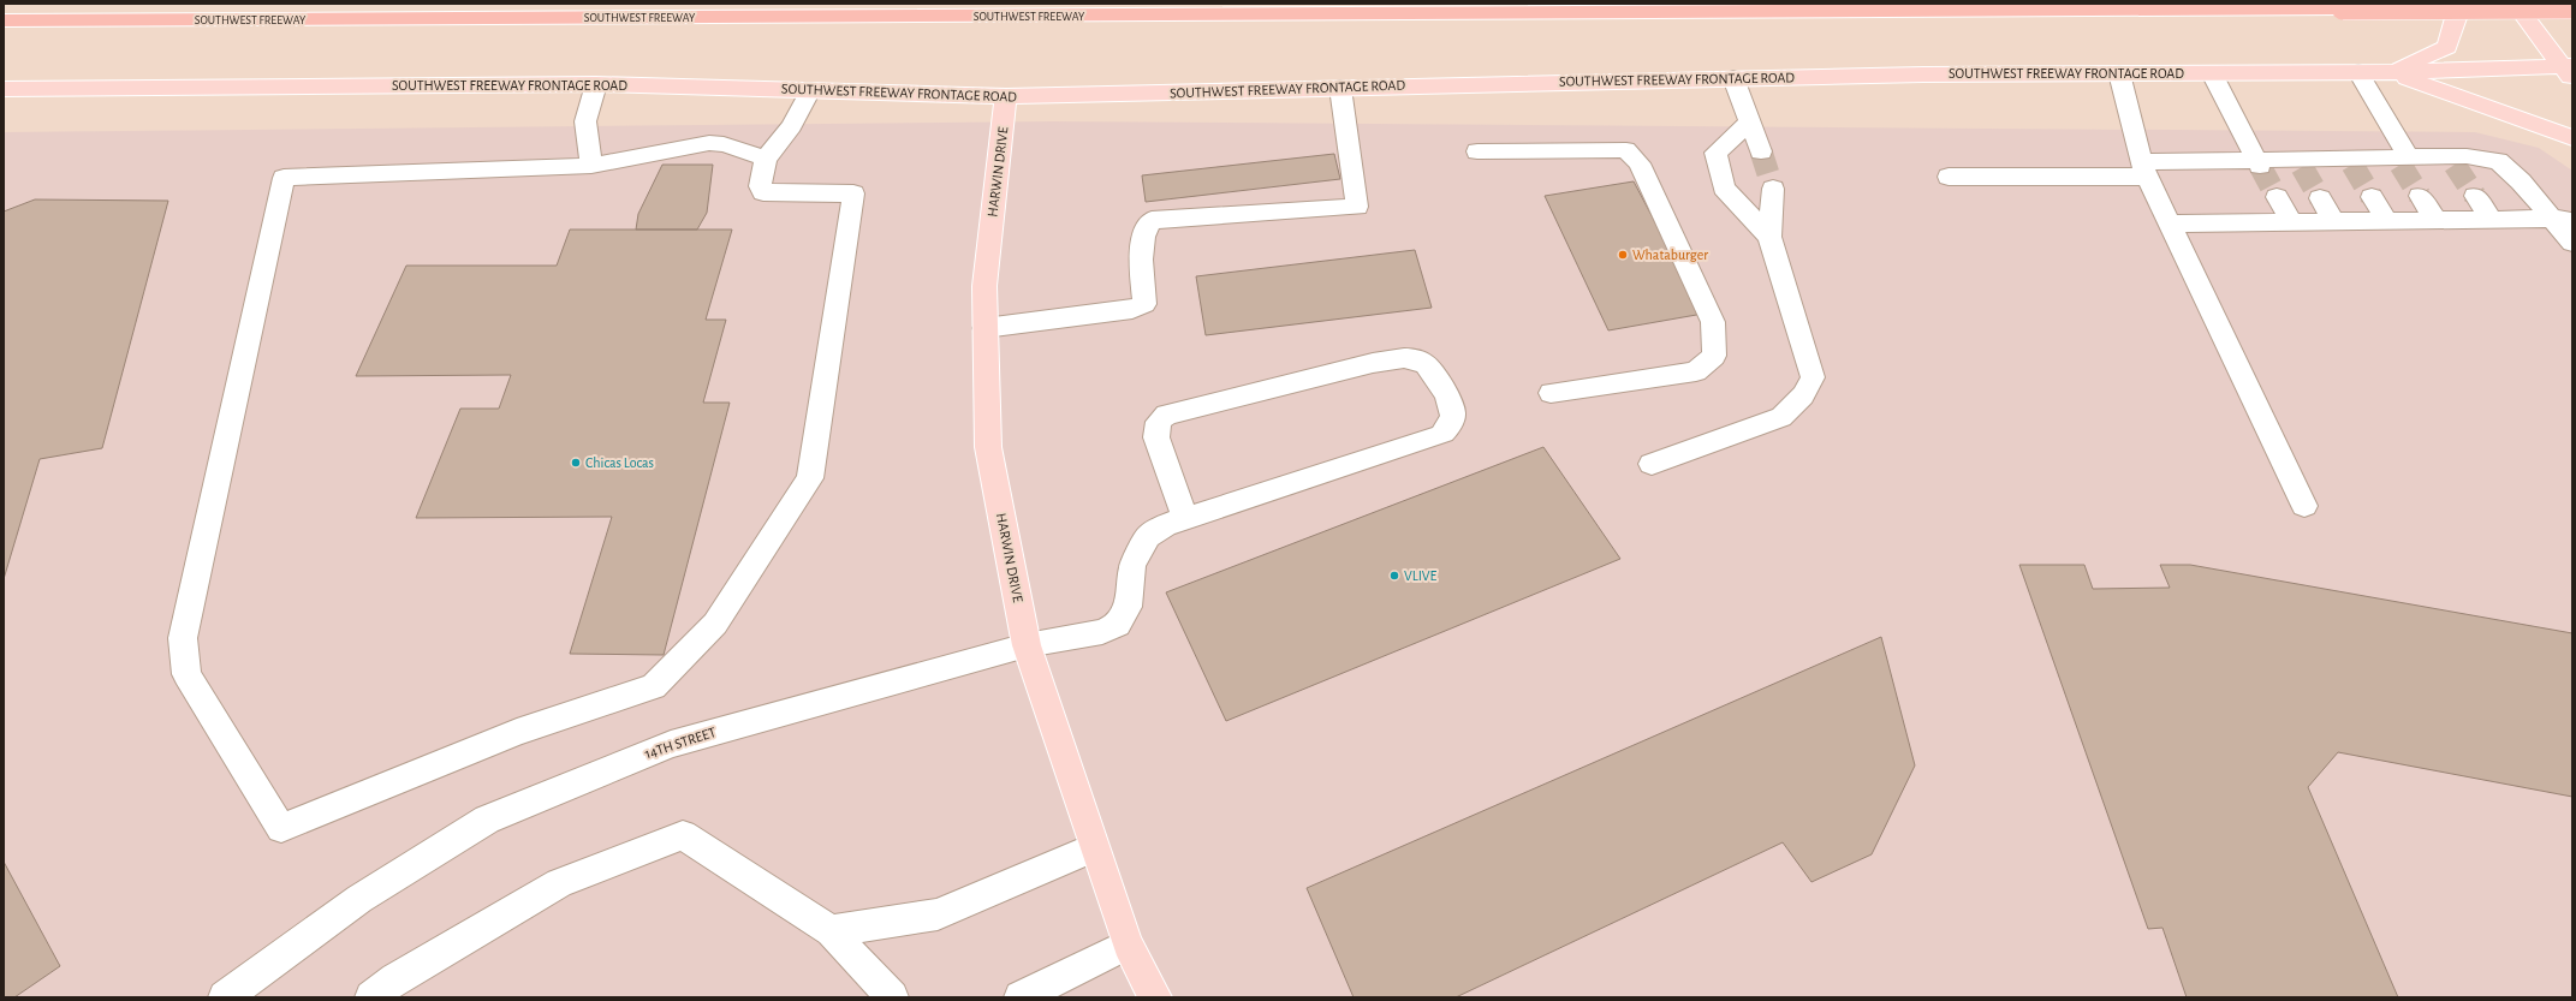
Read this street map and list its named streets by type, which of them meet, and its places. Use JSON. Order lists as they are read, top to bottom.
{
  "streets": {
    "highway": ["SOUTHWEST FREEWAY"],
    "main road": ["SOUTHWEST FREEWAY FRONTAGE ROAD", "HARWIN DRIVE"],
    "street": ["14TH STREET"]
  },
  "crossings": [
    ["SOUTHWEST FREEWAY FRONTAGE ROAD", "HARWIN DRIVE"],
    ["HARWIN DRIVE", "14TH STREET"]
  ],
  "places": ["Whataburger", "Chicas Locas", "VLIVE"]
}
